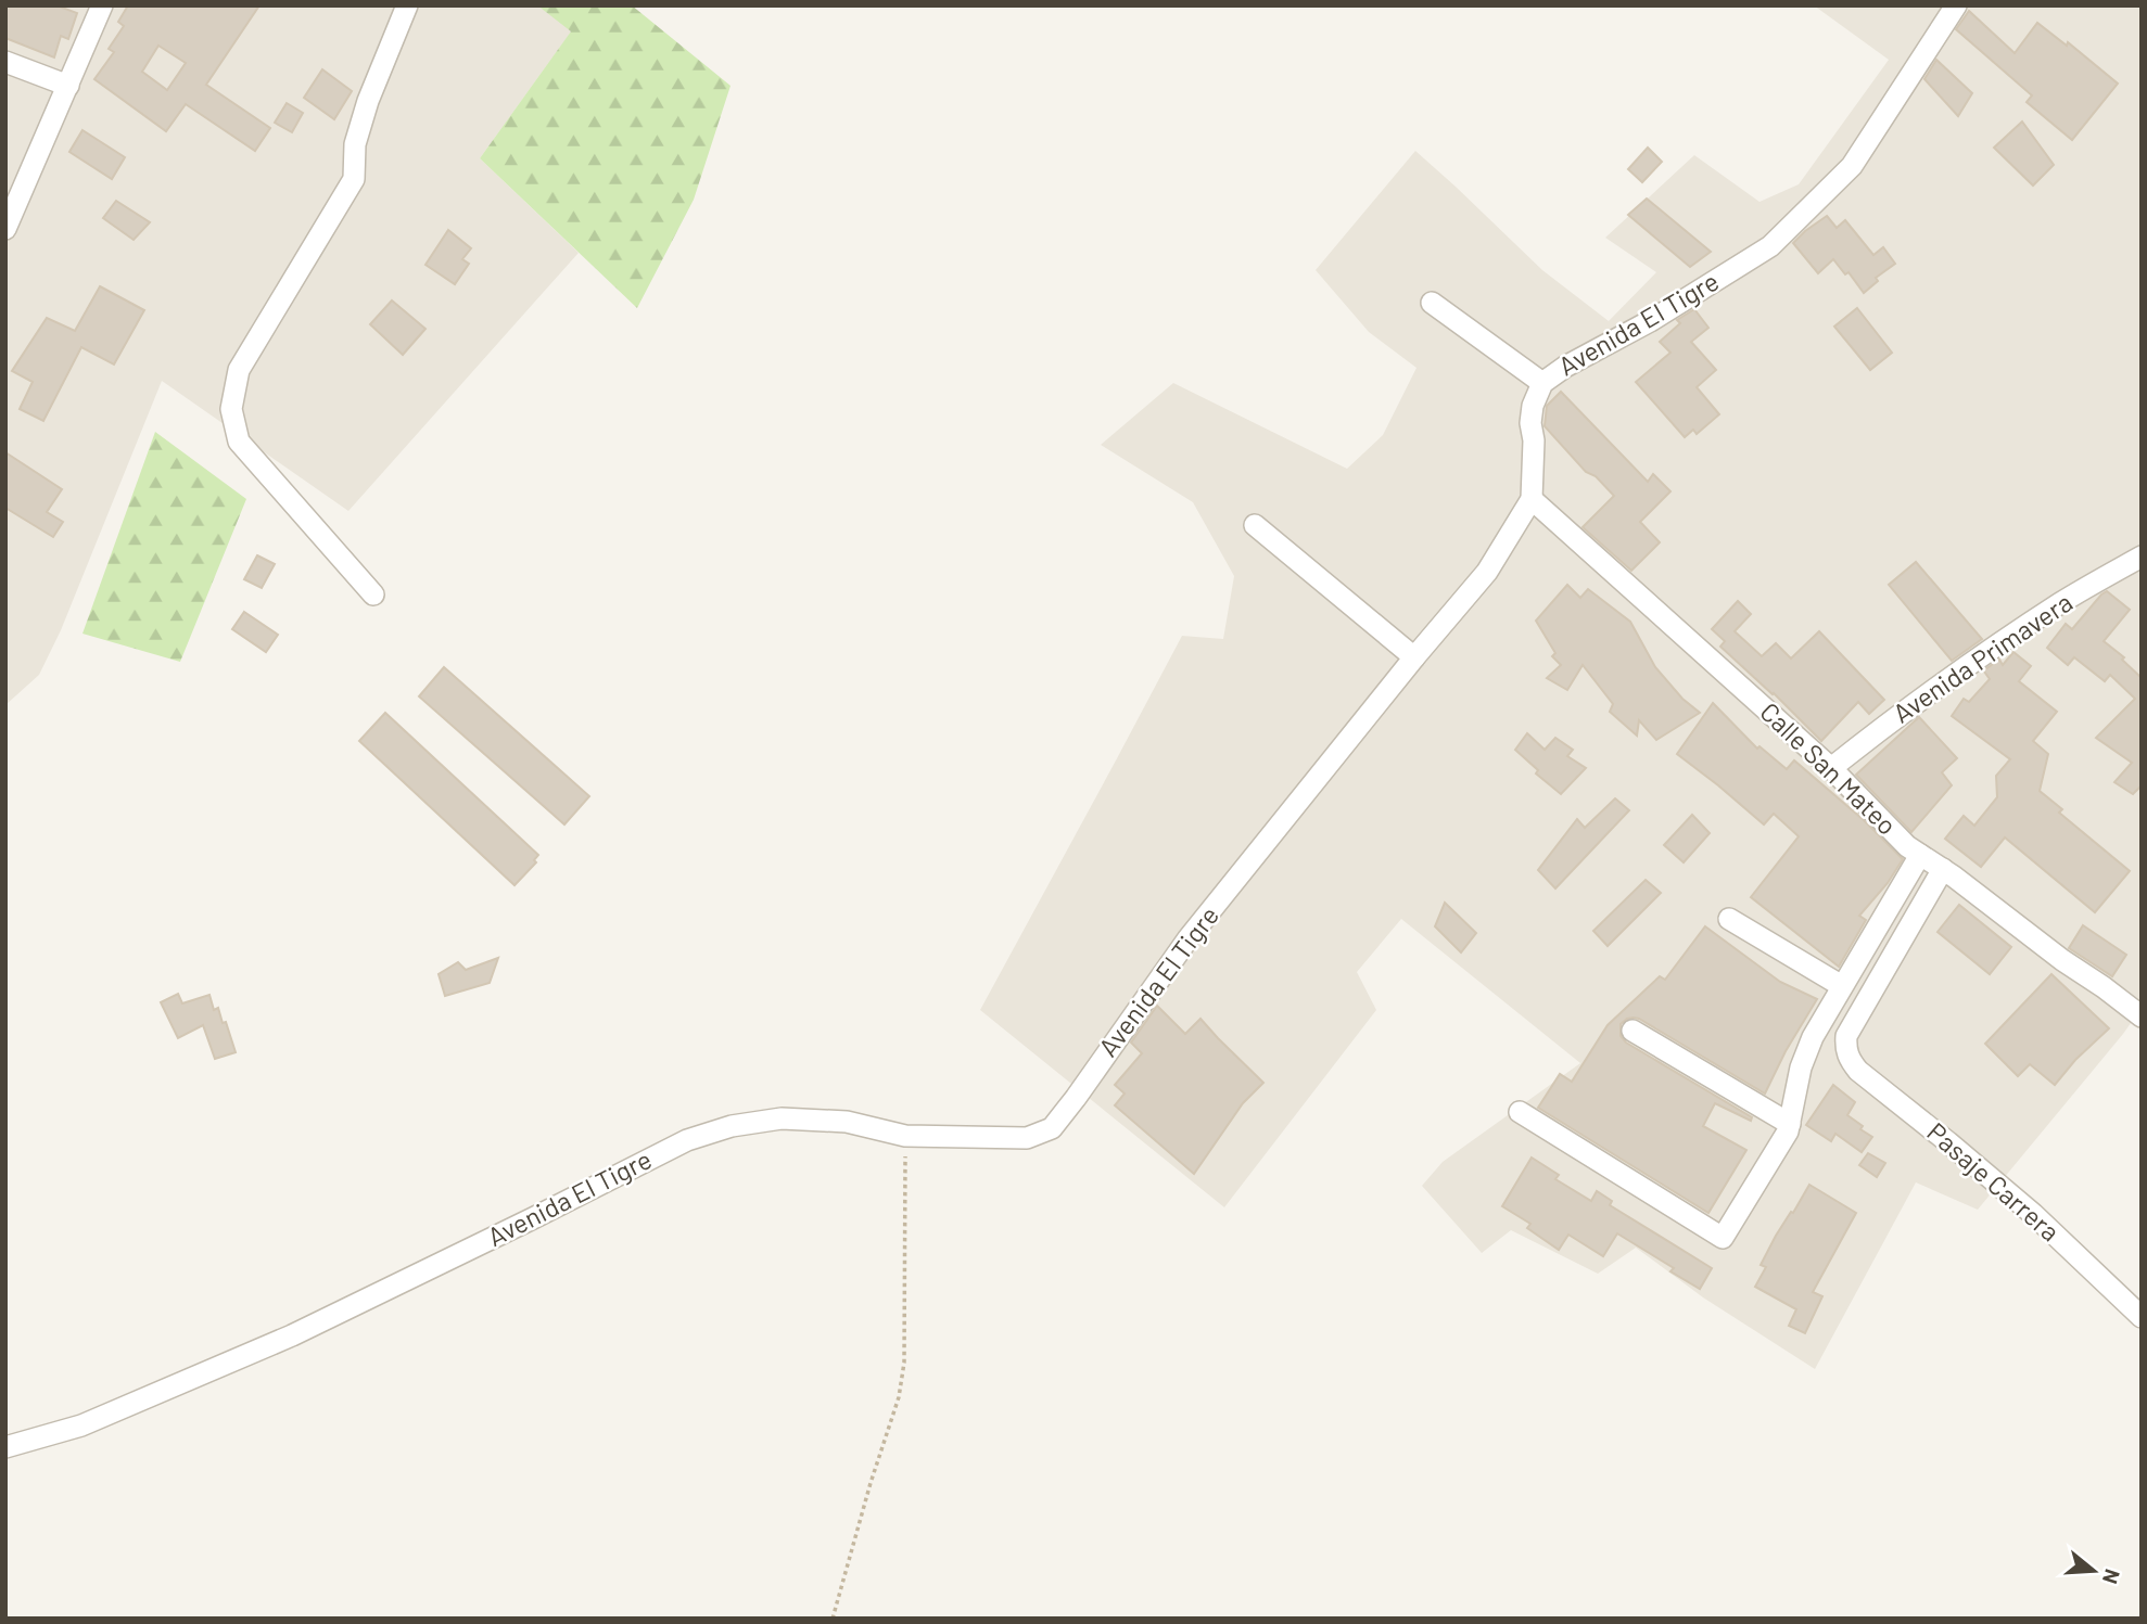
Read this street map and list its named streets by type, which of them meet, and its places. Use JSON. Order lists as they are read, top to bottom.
{
  "streets": {
    "street": [
      "Avenida El Tigre",
      "Avenida Primavera",
      "Calle San Mateo",
      "Pasaje Carrera"
    ]
  },
  "crossings": [
    ["Avenida El Tigre", "Calle San Mateo"],
    ["Avenida Primavera", "Calle San Mateo"],
    ["Calle San Mateo", "Pasaje Carrera"]
  ],
  "north": "right"
}
